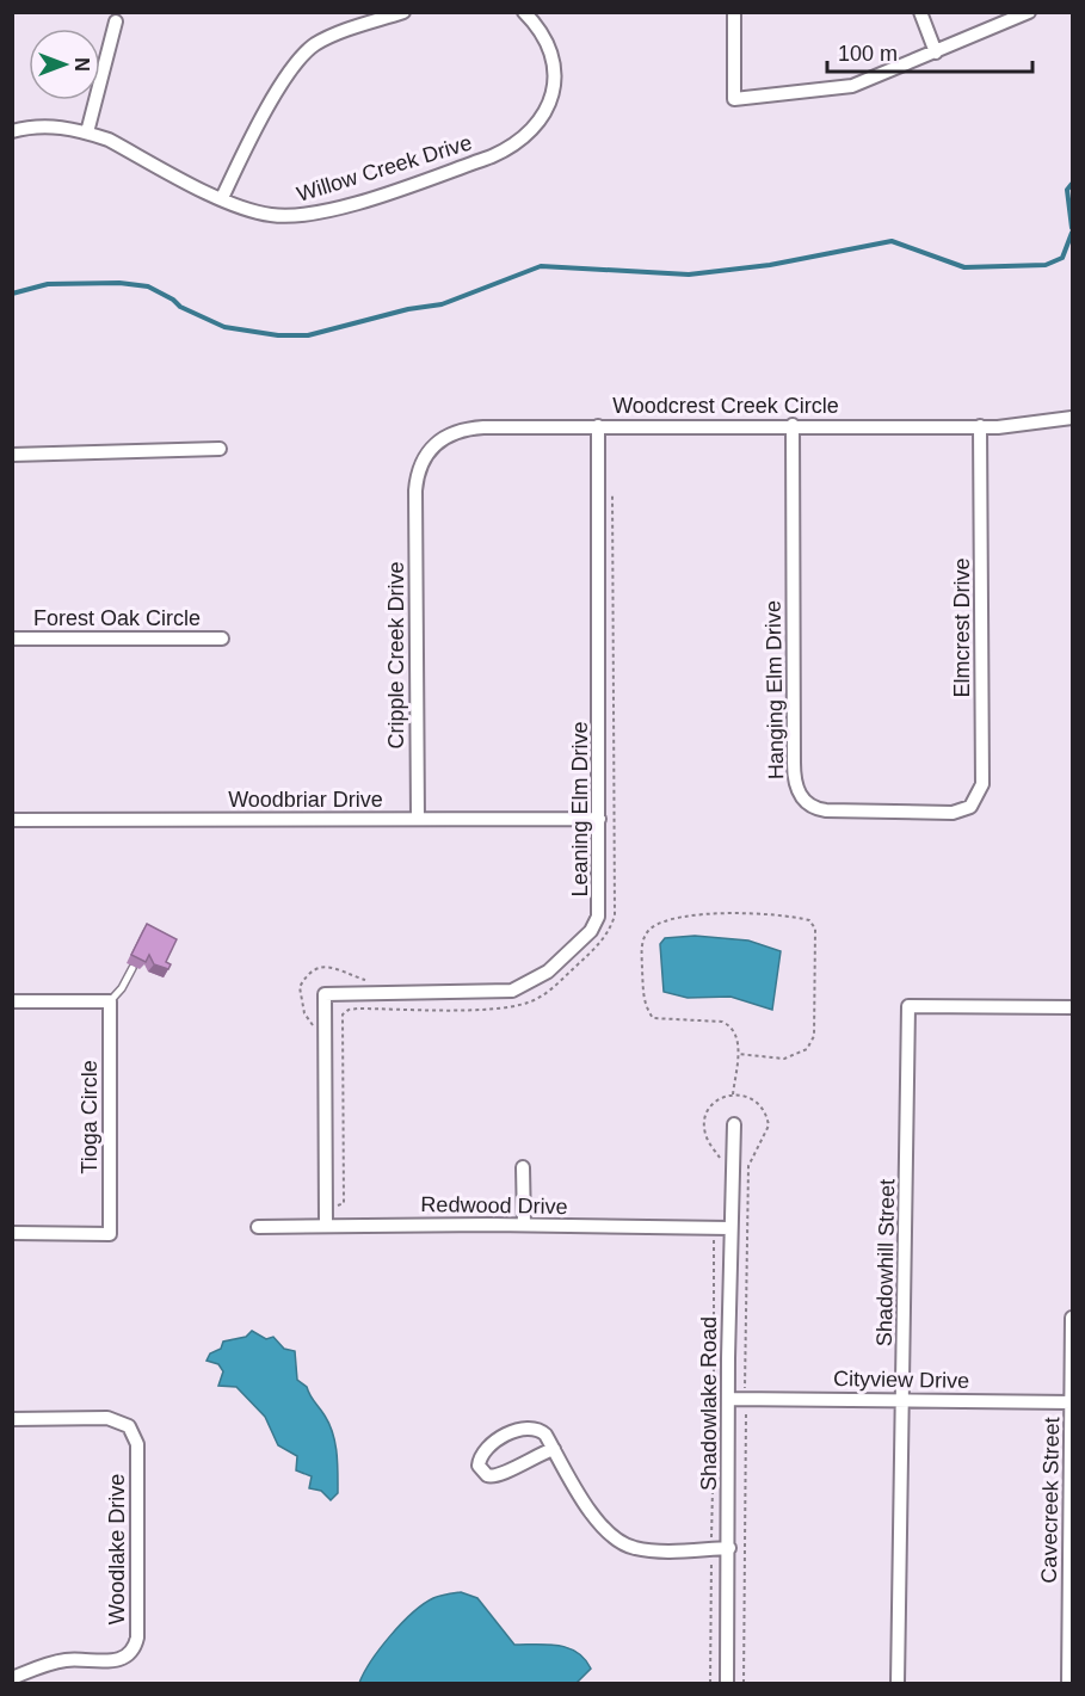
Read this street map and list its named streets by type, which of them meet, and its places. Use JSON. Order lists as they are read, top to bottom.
{
  "streets": {
    "street": [
      "Willow Creek Drive",
      "Woodcrest Creek Circle",
      "Forest Oak Circle",
      "Elmcrest Drive",
      "Cripple Creek Drive",
      "Hanging Elm Drive",
      "Woodbriar Drive",
      "Leaning Elm Drive",
      "Tioga Circle",
      "Redwood Drive",
      "Shadowhill Street",
      "Cityview Drive",
      "Shadowlake Road",
      "Cavecreek Street",
      "Woodlake Drive"
    ]
  },
  "crossings": [
    ["Woodcrest Creek Circle", "Elmcrest Drive"],
    ["Woodcrest Creek Circle", "Cripple Creek Drive"],
    ["Woodcrest Creek Circle", "Hanging Elm Drive"],
    ["Woodcrest Creek Circle", "Leaning Elm Drive"],
    ["Elmcrest Drive", "Hanging Elm Drive"],
    ["Cripple Creek Drive", "Woodbriar Drive"],
    ["Woodbriar Drive", "Leaning Elm Drive"],
    ["Leaning Elm Drive", "Redwood Drive"],
    ["Redwood Drive", "Shadowlake Road"],
    ["Shadowhill Street", "Cityview Drive"],
    ["Cityview Drive", "Shadowlake Road"],
    ["Cityview Drive", "Cavecreek Street"]
  ],
  "scale_bar": "100 m",
  "north": "right"
}
